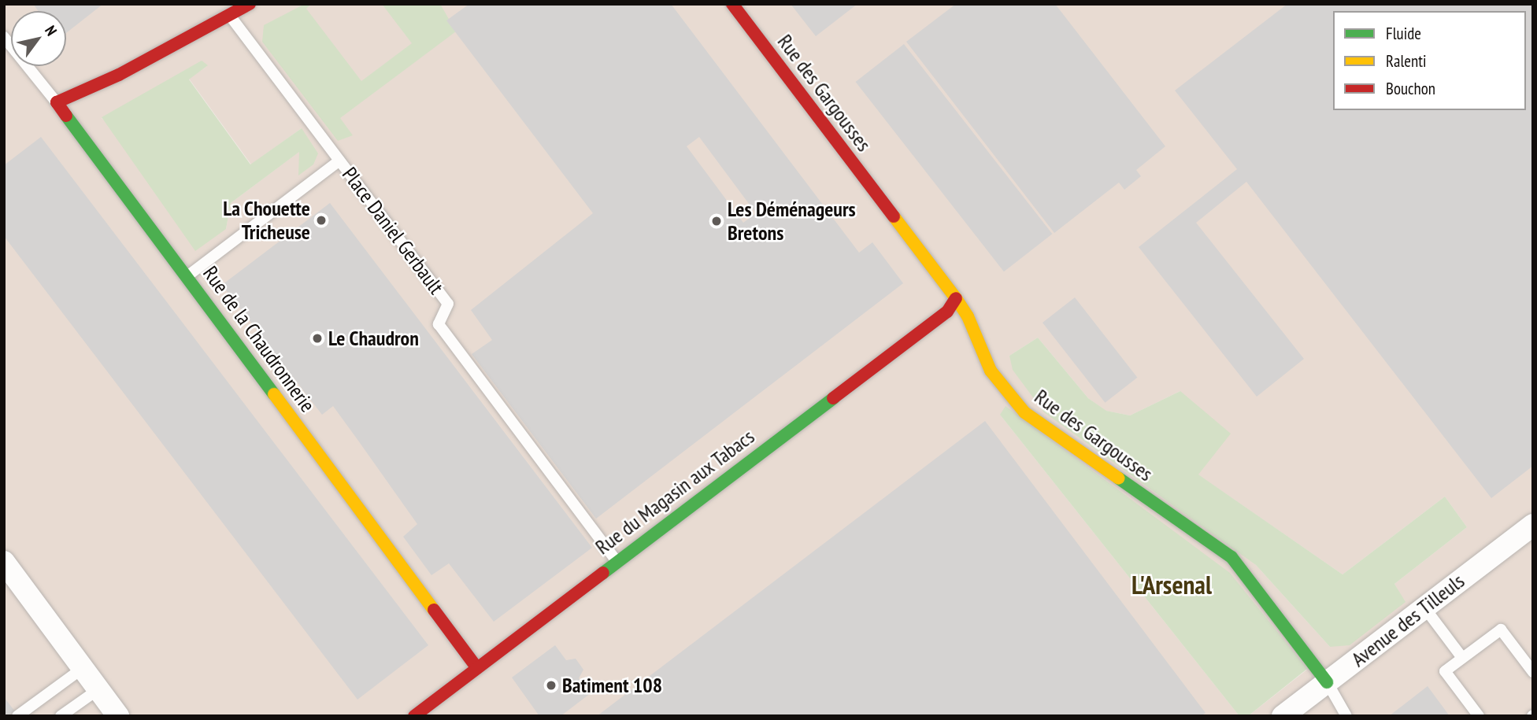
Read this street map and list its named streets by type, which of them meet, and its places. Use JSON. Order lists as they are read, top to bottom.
{
  "streets": {
    "street": [
      "Rue des Gargousses",
      "Rue de la Chaudronnerie",
      "Rue du Magasin aux Tabacs",
      "Avenue des Tilleuls"
    ],
    "lane": ["Place Daniel Gerbault"]
  },
  "crossings": [
    ["Rue des Gargousses", "Rue du Magasin aux Tabacs"],
    ["Rue des Gargousses", "Avenue des Tilleuls"],
    ["Place Daniel Gerbault", "Rue de la Chaudronnerie"],
    ["Place Daniel Gerbault", "Rue du Magasin aux Tabacs"],
    ["Rue de la Chaudronnerie", "Rue du Magasin aux Tabacs"]
  ],
  "districts": ["L'Arsenal"],
  "places": [
    "La Chouette Tricheuse",
    "Les Déménageurs Bretons",
    "Le Chaudron",
    "Batiment 108"
  ],
  "legend": ["Fluide", "Ralenti", "Bouchon"],
  "north": "top right"
}
